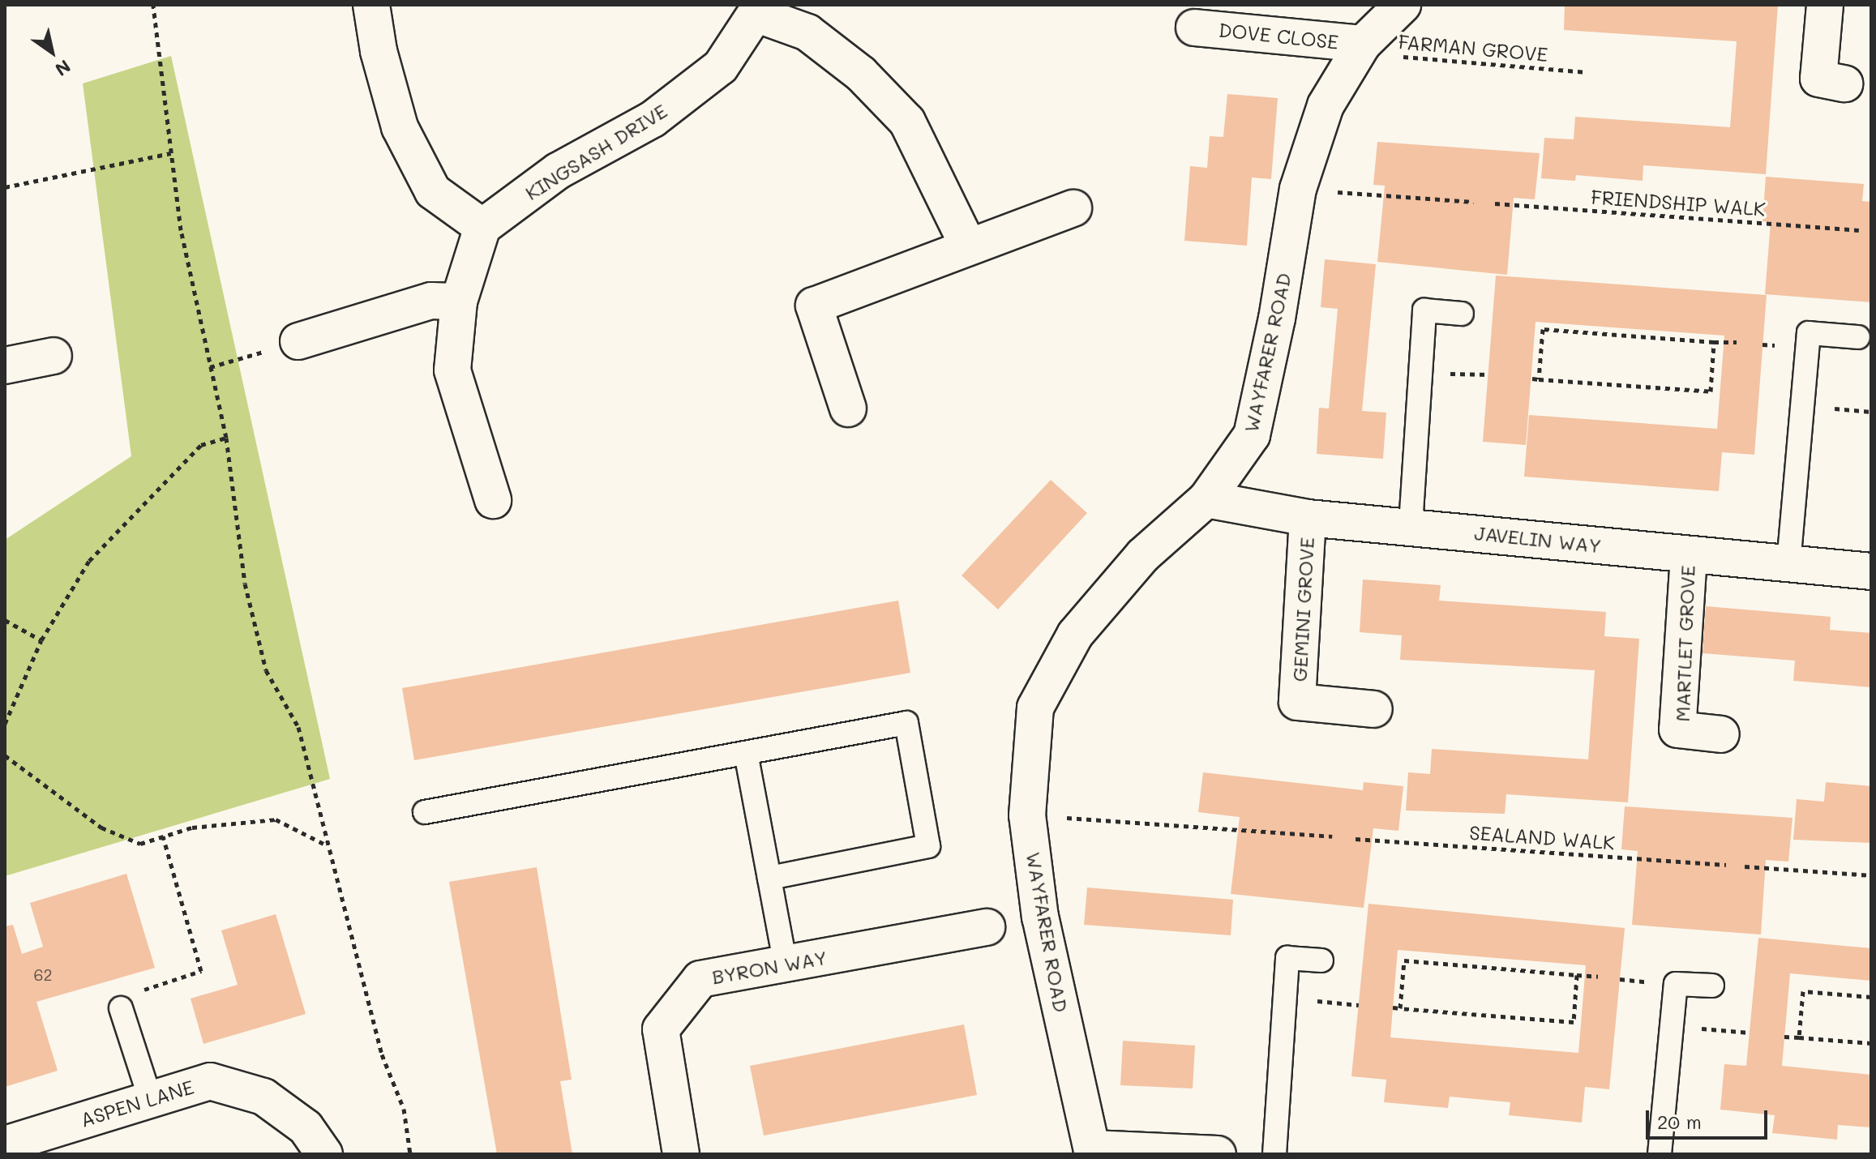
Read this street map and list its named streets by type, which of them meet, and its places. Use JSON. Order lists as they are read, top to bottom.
{
  "streets": {
    "street": [
      "DOVE CLOSE",
      "KINGSASH DRIVE",
      "WAYFARER ROAD",
      "JAVELIN WAY",
      "GEMINI GROVE",
      "MARTLET GROVE",
      "BYRON WAY",
      "ASPEN LANE"
    ],
    "path": ["FARMAN GROVE", "FRIENDSHIP WALK", "SEALAND WALK"]
  },
  "crossings": [
    ["DOVE CLOSE", "FARMAN GROVE"],
    ["DOVE CLOSE", "WAYFARER ROAD"],
    ["FARMAN GROVE", "WAYFARER ROAD"],
    ["WAYFARER ROAD", "JAVELIN WAY"],
    ["JAVELIN WAY", "GEMINI GROVE"],
    ["JAVELIN WAY", "MARTLET GROVE"]
  ],
  "house_numbers": ["62"],
  "scale_bar": "20 m",
  "north": "bottom right"
}
